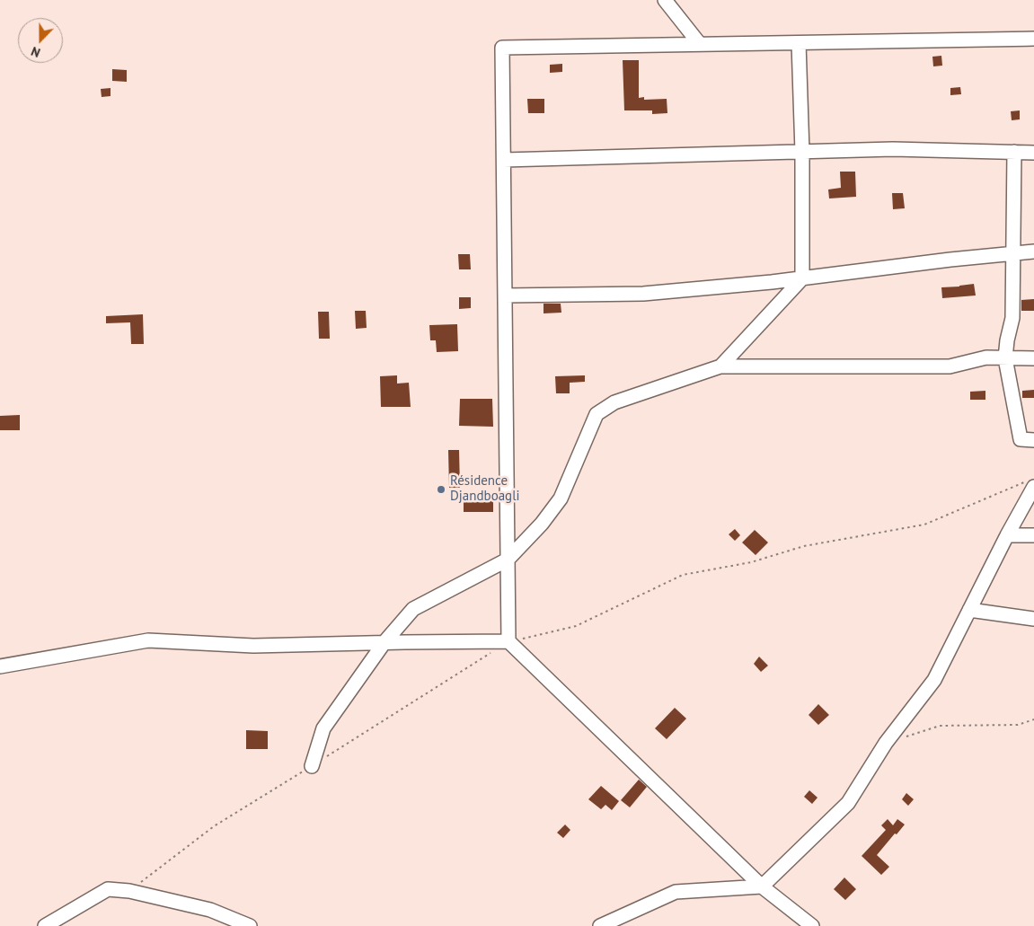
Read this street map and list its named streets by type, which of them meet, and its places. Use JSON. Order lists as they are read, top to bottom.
{
  "places": ["Résidence Djandboagli"],
  "north": "bottom"
}
